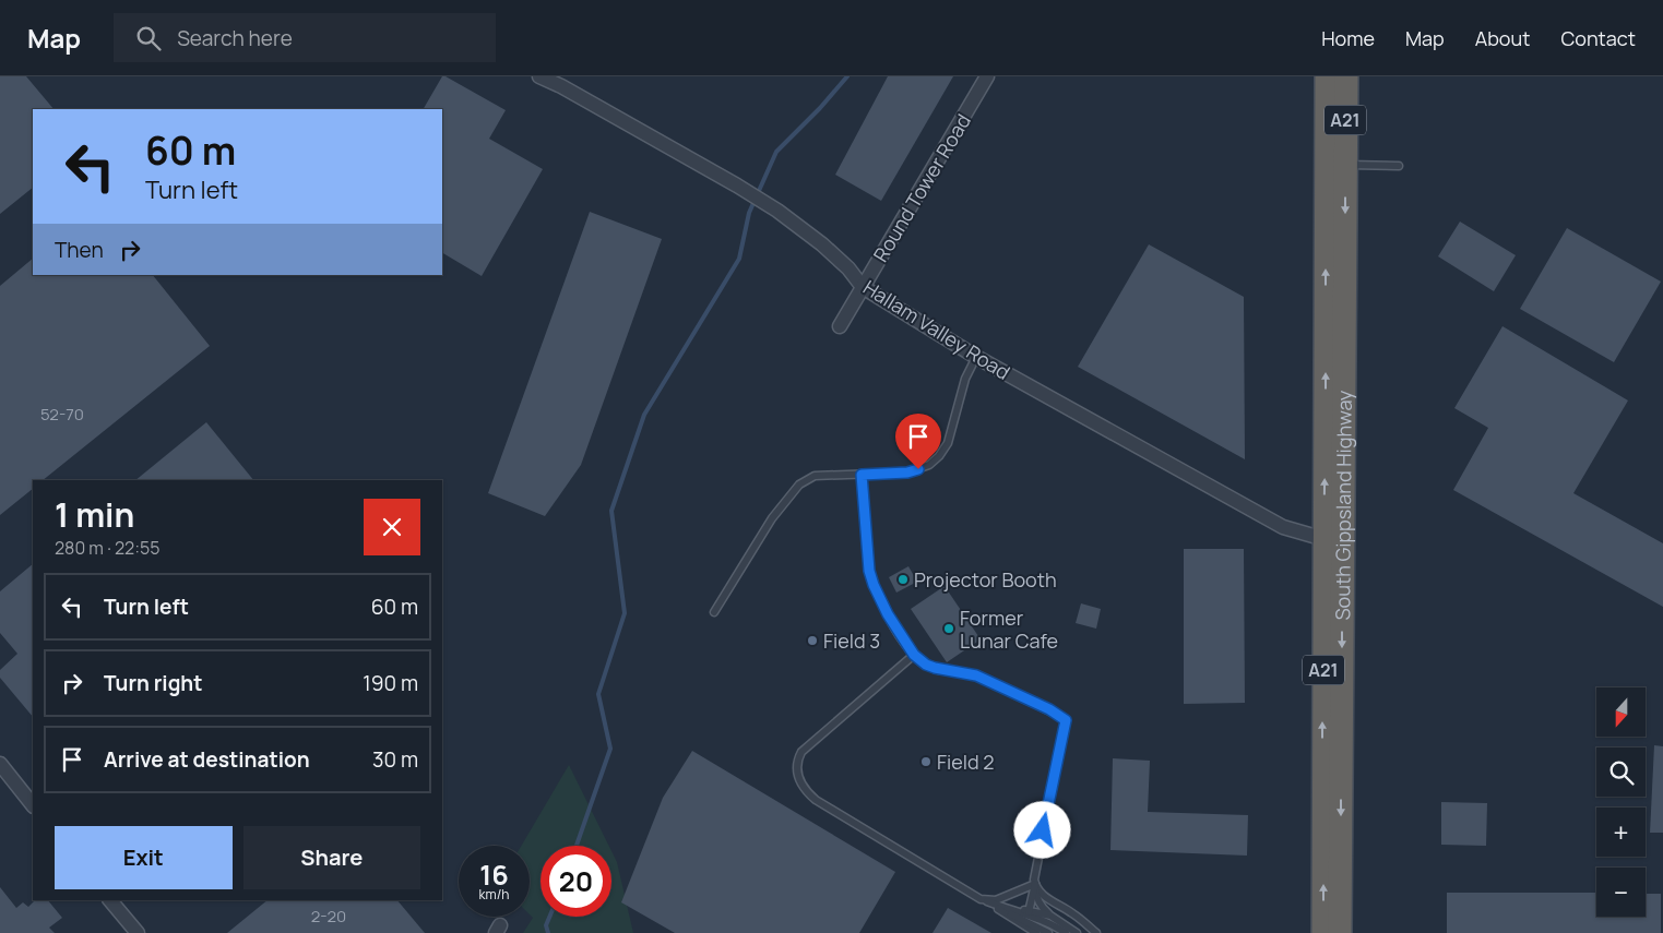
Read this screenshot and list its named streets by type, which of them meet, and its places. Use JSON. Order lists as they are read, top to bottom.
{
  "streets": {
    "highway": ["A21", "South Gippsland Highway"],
    "street": ["Round Tower Road", "Hallam Valley Road"]
  },
  "crossings": [
    ["Round Tower Road", "Hallam Valley Road"],
    ["Hallam Valley Road", "South Gippsland Highway"]
  ],
  "places": [
    "Projector Booth",
    "Former Lunar Cafe",
    "Field 3",
    "Field 2"
  ],
  "house_numbers": ["52-70", "2-20"],
  "north": "bottom",
  "page": {
    "header": "Map",
    "search": "Search here",
    "nav": [
      "Home",
      "Map",
      "About",
      "Contact"
    ],
    "turn": ["60 m", "Turn left"],
    "then": "Then",
    "heading": ["1 min", "280 m · 22:55"],
    "list": [
      {
        "name": "Turn left",
        "value": "60 m"
      },
      {
        "name": "Turn right",
        "value": "190 m"
      },
      {
        "name": "Arrive at destination",
        "value": "30 m"
      }
    ],
    "map_buttons": ["+", "−"],
    "buttons": ["Exit", "Share"],
    "speed": "16 km/h",
    "limit": "20"
  }
}
